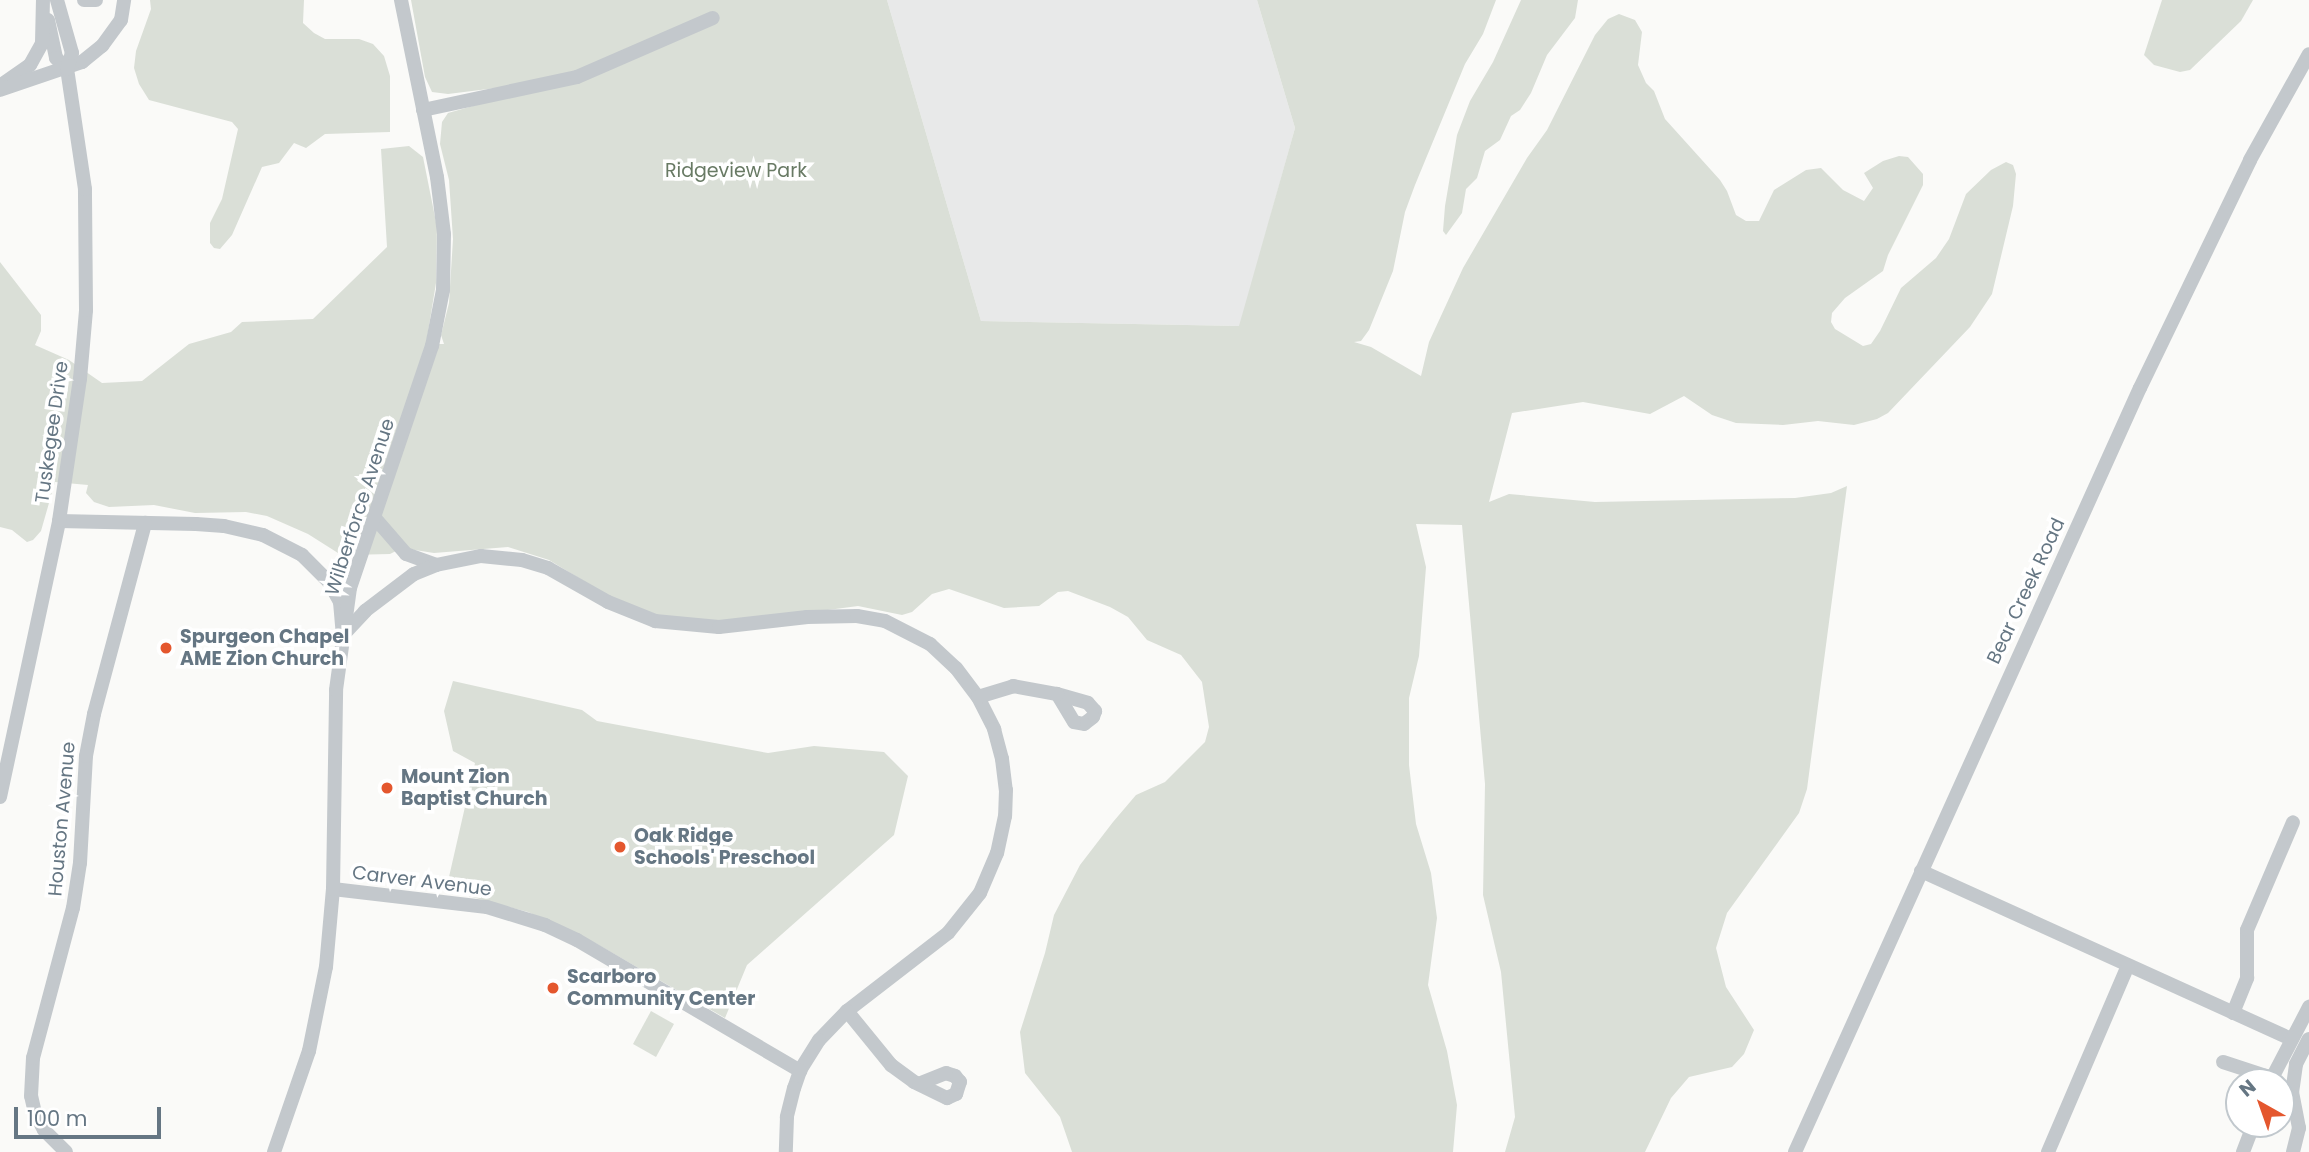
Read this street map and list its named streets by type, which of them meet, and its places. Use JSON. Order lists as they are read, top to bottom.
{
  "streets": {
    "street": [
      "Tuskegee Drive",
      "Wilberforce Avenue",
      "Bear Creek Road",
      "Houston Avenue",
      "Carver Avenue"
    ]
  },
  "crossings": [
    ["Wilberforce Avenue", "Carver Avenue"]
  ],
  "parks": ["Ridgeview Park"],
  "places": [
    "Spurgeon Chapel AME Zion Church",
    "Mount Zion Baptist Church",
    "Oak Ridge Schools' Preschool",
    "Scarboro Community Center"
  ],
  "scale_bar": "100 m",
  "north": "top left"
}
